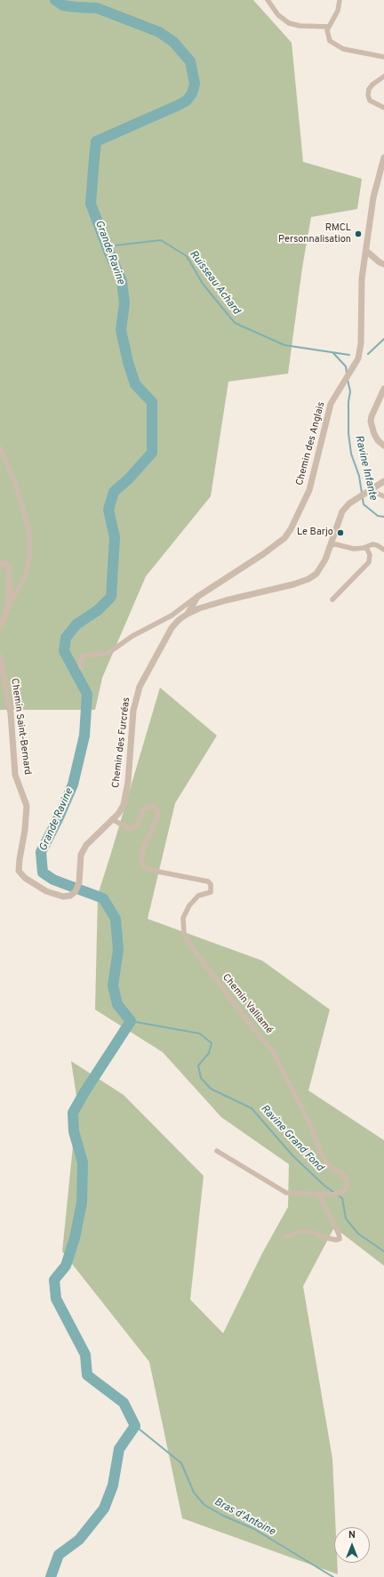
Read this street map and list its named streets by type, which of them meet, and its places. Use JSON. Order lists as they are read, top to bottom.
{
  "streets": {
    "street": [
      "Chemin des Anglais",
      "Chemin Saint-Bernard",
      "Chemin des Furcréas",
      "Chemin Valliamé"
    ]
  },
  "crossings": [
    ["Chemin des Anglais", "Chemin des Furcréas"],
    ["Chemin Saint-Bernard", "Chemin des Furcréas"],
    ["Chemin des Furcréas", "Chemin Valliamé"]
  ],
  "water": [
    "Grande Ravine",
    "Ruisseau Achard",
    "Ravine Infante",
    "Ravine Grand Fond",
    "Bras d'Antoine"
  ],
  "places": ["RMCL Personnalisation", "Le Barjo"],
  "north": "top"
}
